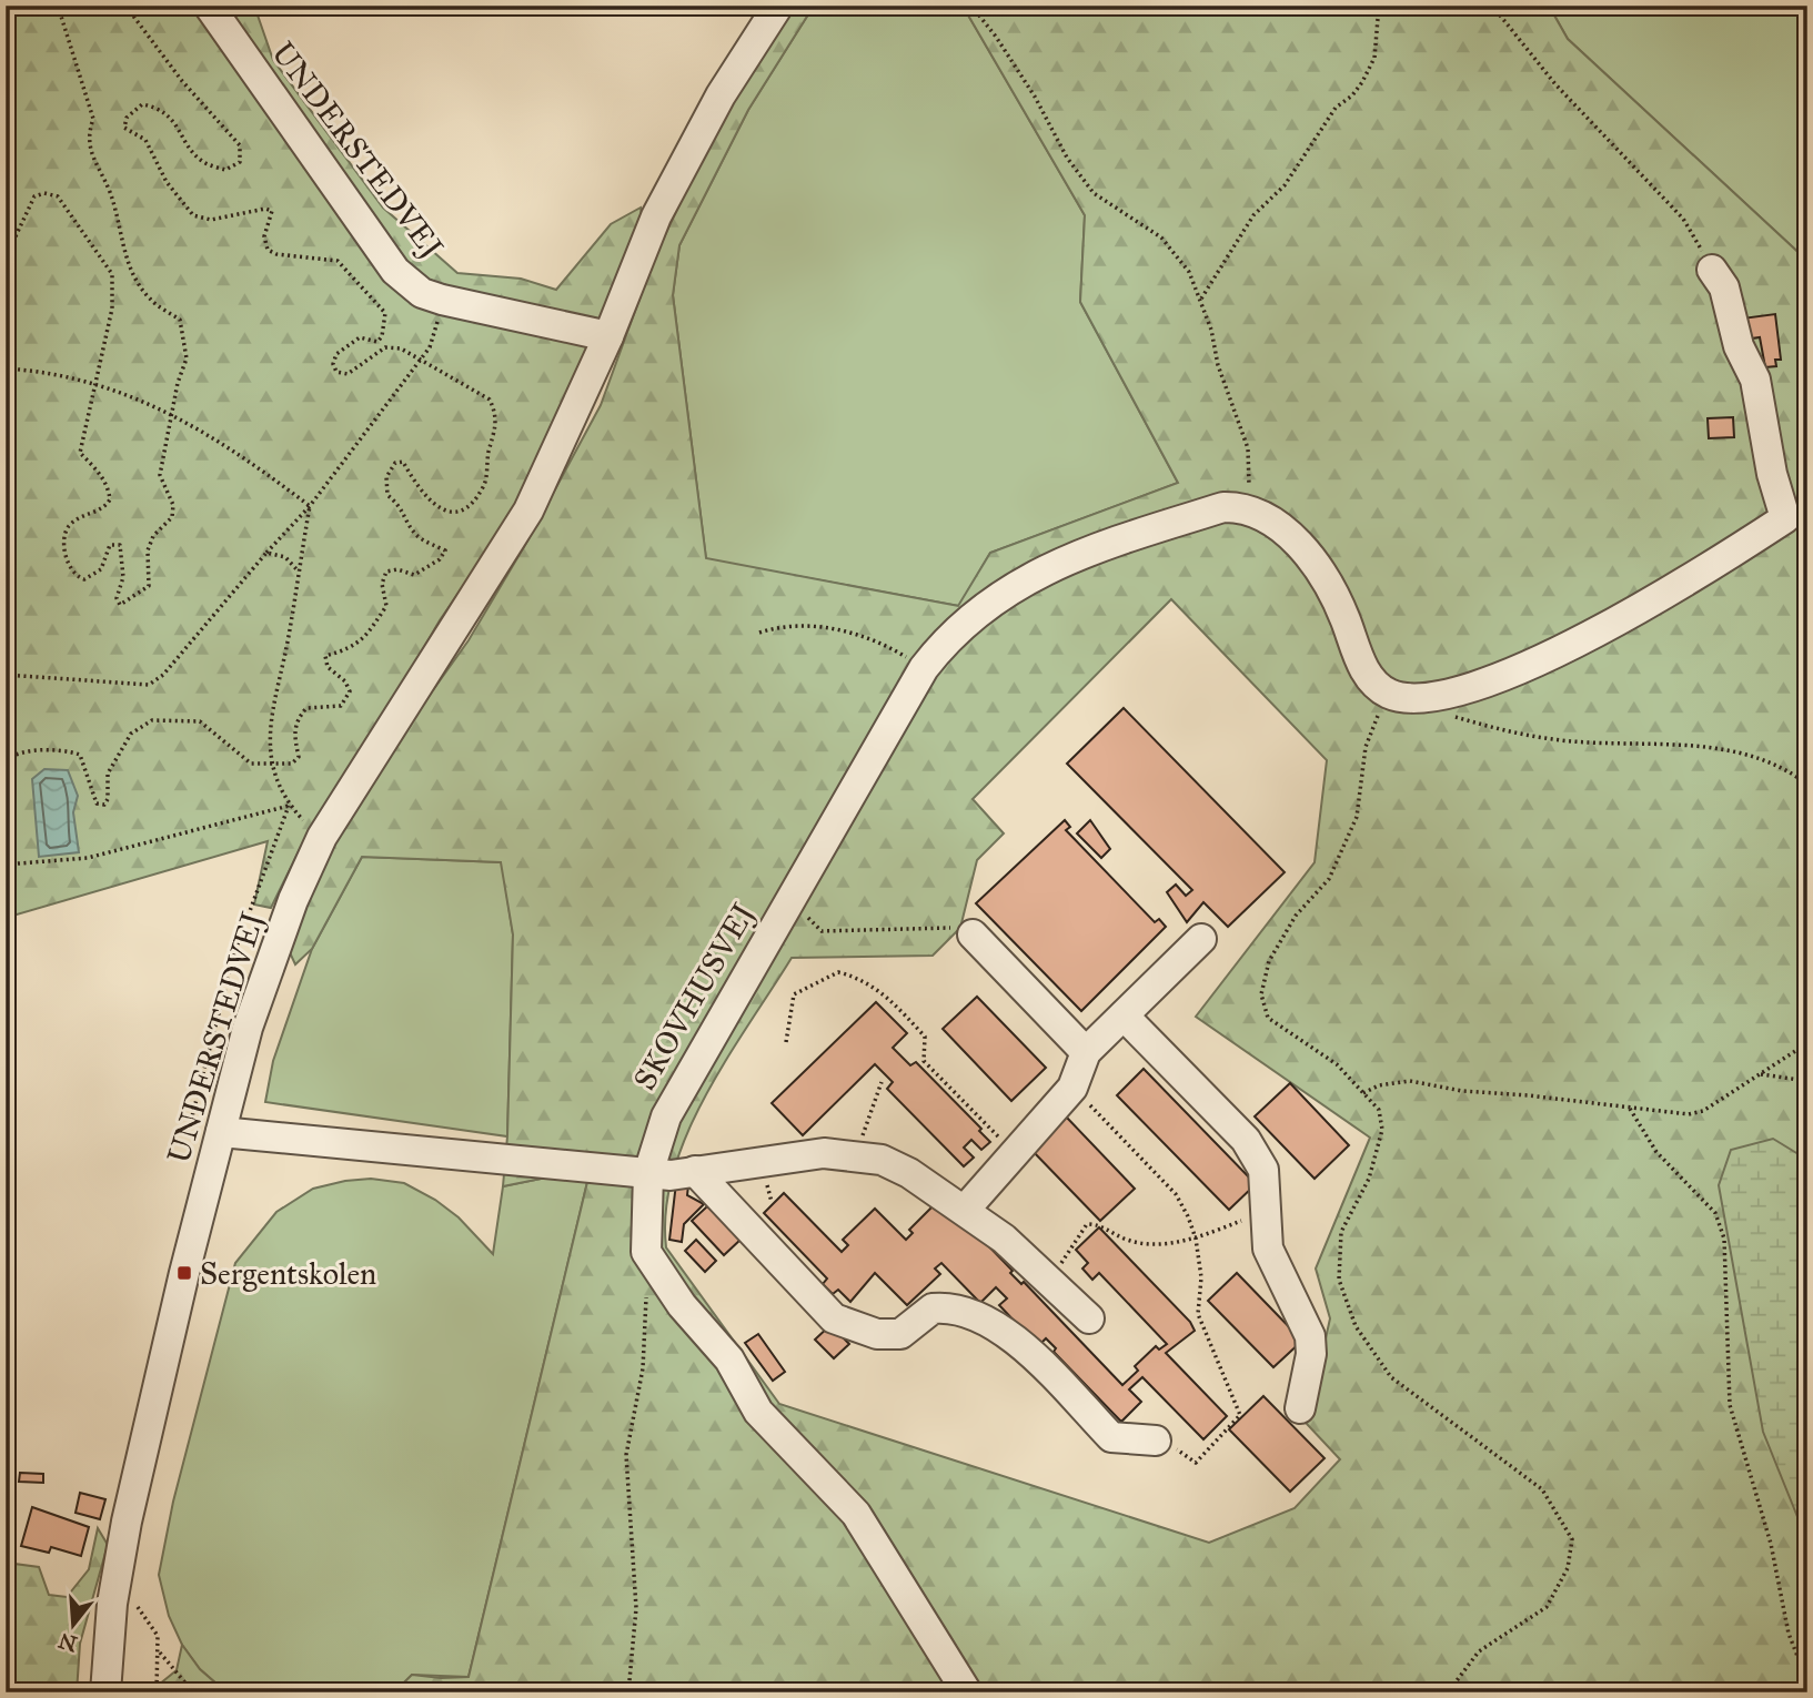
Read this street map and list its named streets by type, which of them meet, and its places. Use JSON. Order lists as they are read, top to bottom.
{
  "streets": {
    "street": ["UNDERSTEDVEJ", "SKOVHUSVEJ"]
  },
  "places": {
    "transit": ["Sergentskolen"]
  },
  "north": "bottom"
}
